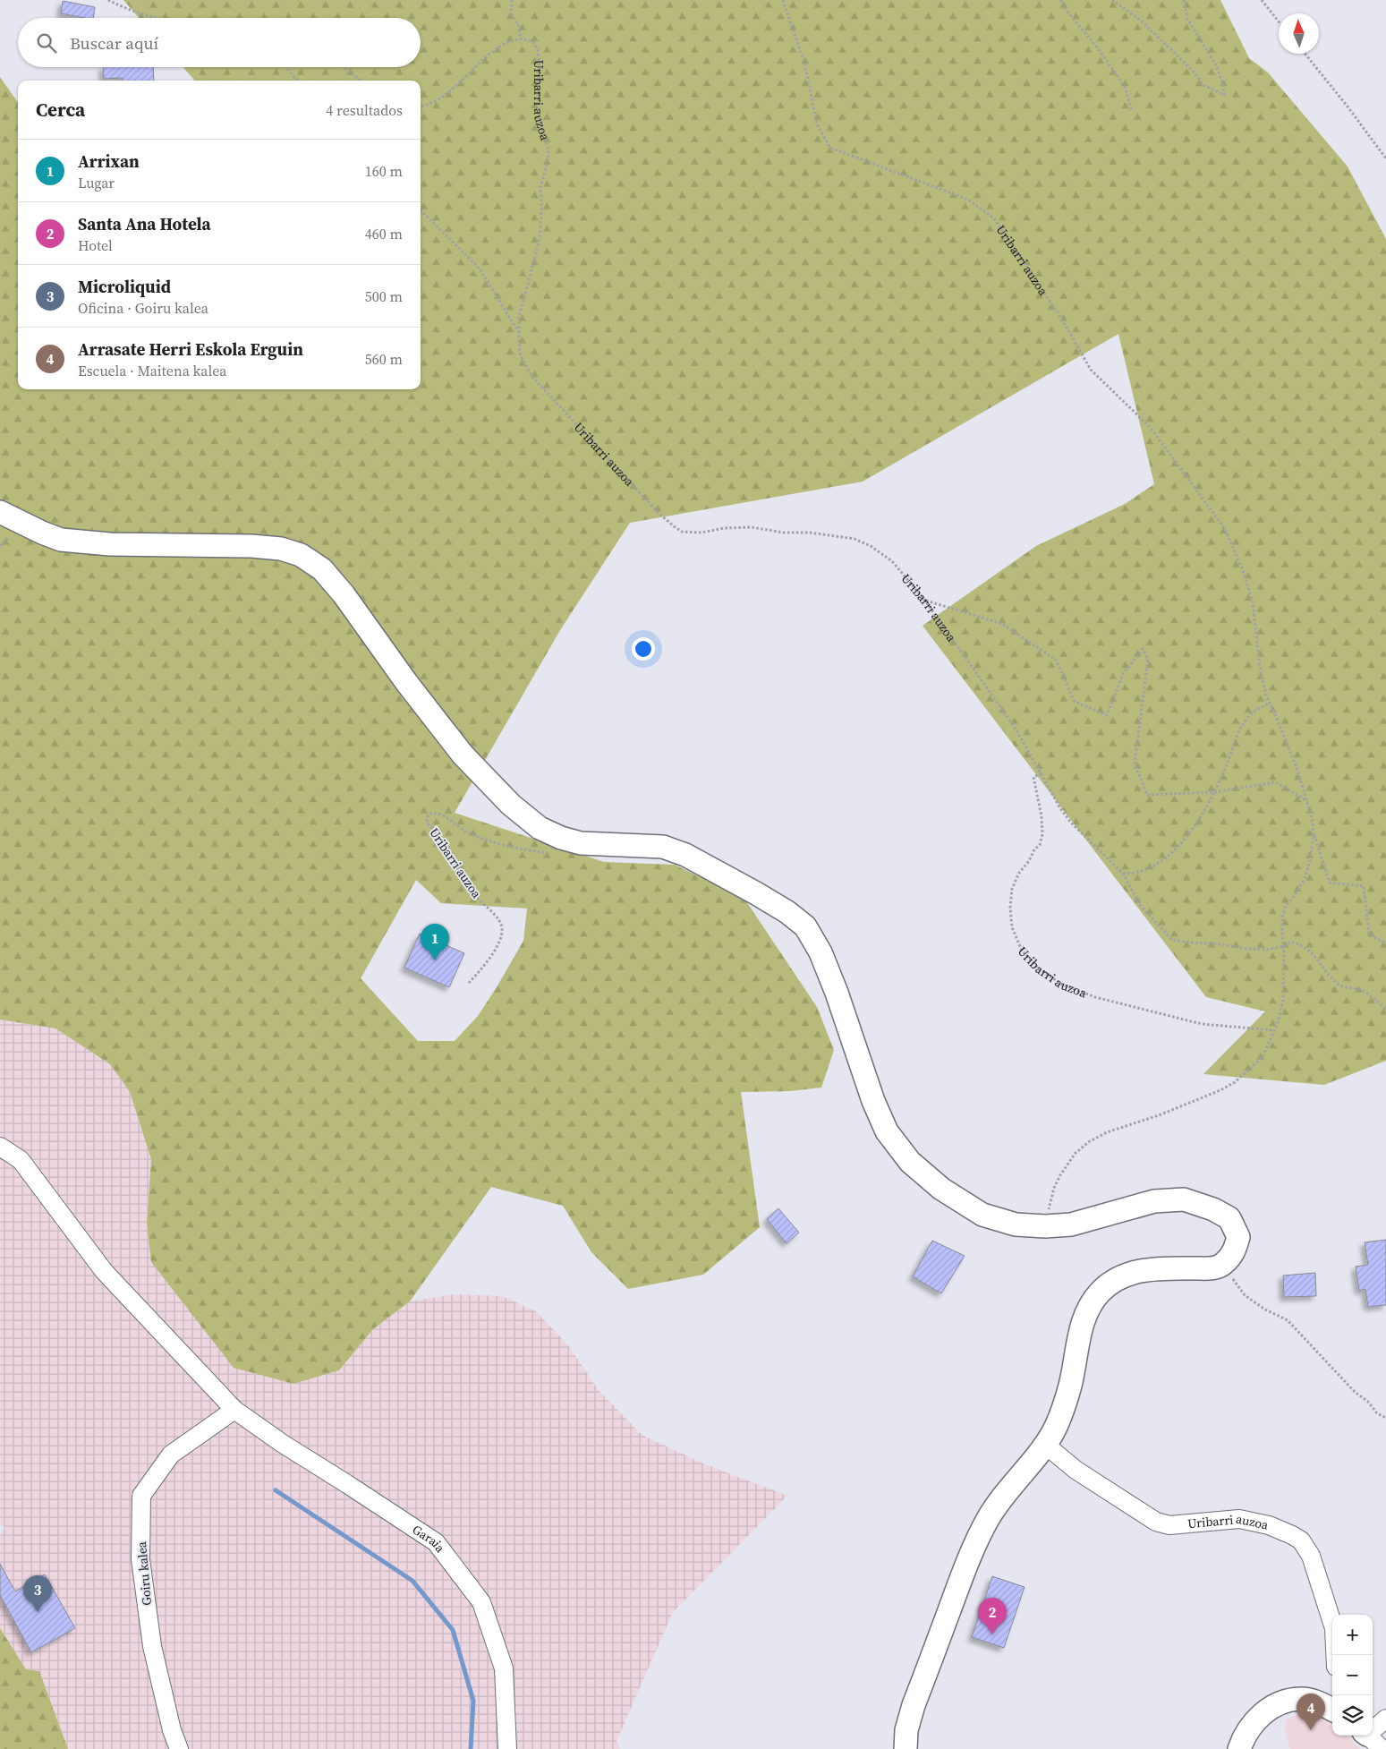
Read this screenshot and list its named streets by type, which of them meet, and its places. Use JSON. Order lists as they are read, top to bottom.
{
  "streets": {
    "street": ["Uribarri auzoa", "Garaia", "Goiru kalea"]
  },
  "crossings": [
    ["Garaia", "Goiru kalea"]
  ],
  "north": "top",
  "page": {
    "search": "Buscar aquí",
    "heading": ["Cerca", "4 resultados"],
    "list": [
      {
        "mark": "1",
        "name": "Arrixan",
        "note": "Lugar",
        "value": "160 m"
      },
      {
        "mark": "2",
        "name": "Santa Ana Hotela",
        "note": "Hotel",
        "value": "460 m"
      },
      {
        "mark": "3",
        "name": "Microliquid",
        "note": "Oficina · Goiru kalea",
        "value": "500 m"
      },
      {
        "mark": "4",
        "name": "Arrasate Herri Eskola Erguin",
        "note": "Escuela · Maitena kalea",
        "value": "560 m"
      }
    ],
    "pins": [
      "1",
      "3",
      "2",
      "4"
    ],
    "map_buttons": ["+", "−"]
  }
}
